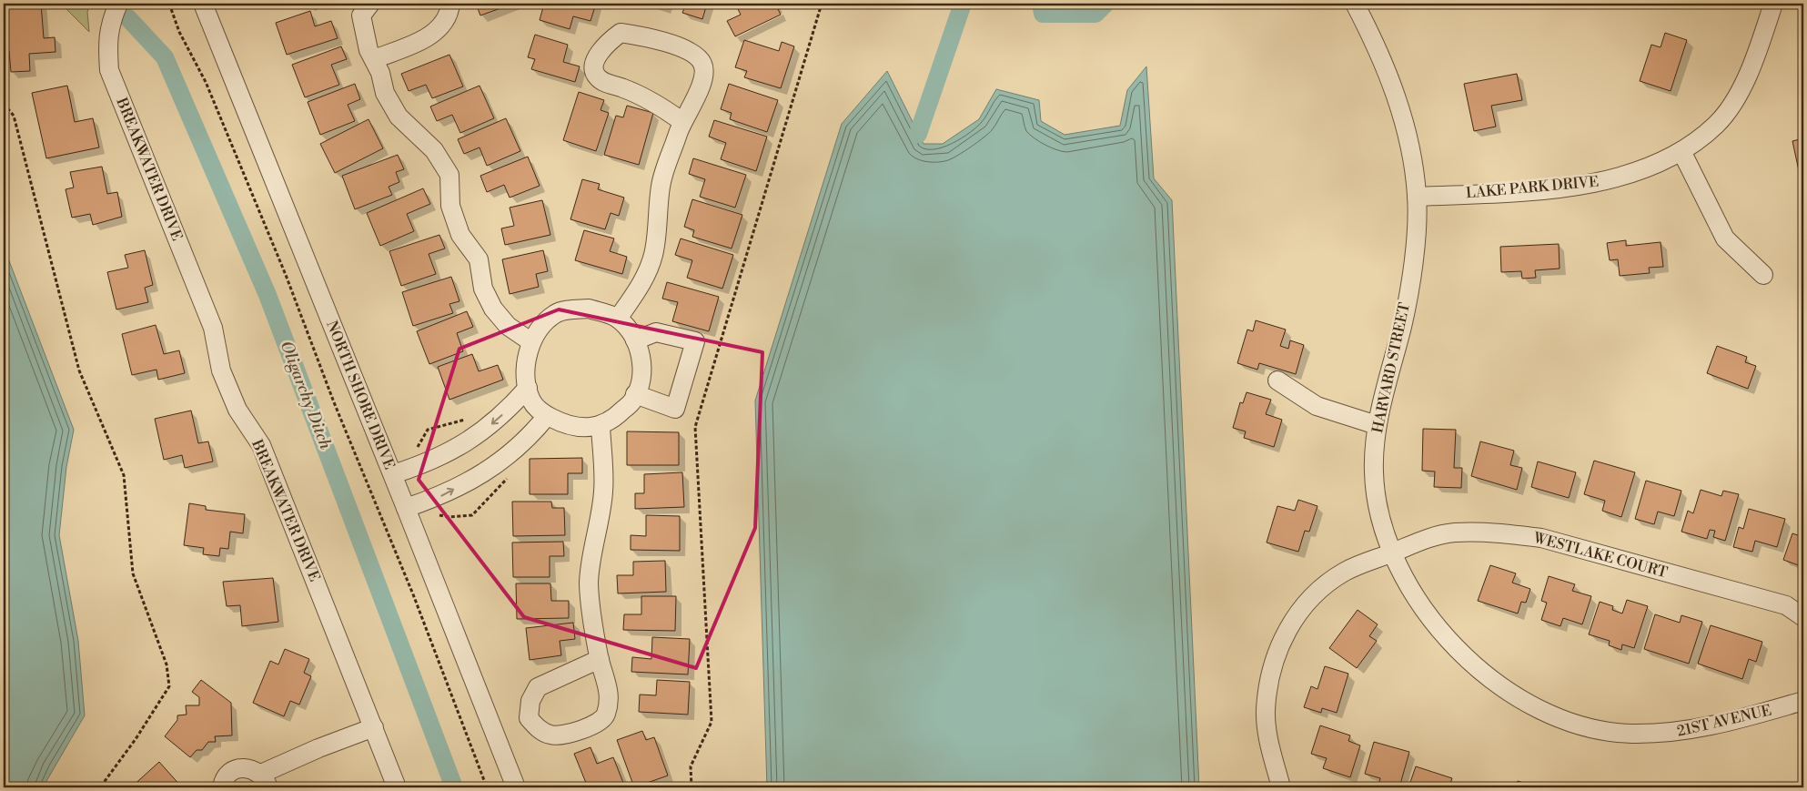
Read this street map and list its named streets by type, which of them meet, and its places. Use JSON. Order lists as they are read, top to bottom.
{
  "streets": {
    "street": [
      "BREAKWATER DRIVE",
      "LAKE PARK DRIVE",
      "HARVARD STREET",
      "NORTH SHORE DRIVE",
      "WESTLAKE COURT",
      "21ST AVENUE"
    ]
  },
  "crossings": [
    ["LAKE PARK DRIVE", "HARVARD STREET"],
    ["HARVARD STREET", "WESTLAKE COURT"],
    ["HARVARD STREET", "21ST AVENUE"],
    ["WESTLAKE COURT", "21ST AVENUE"]
  ],
  "water": ["Oligarchy Ditch"]
}
